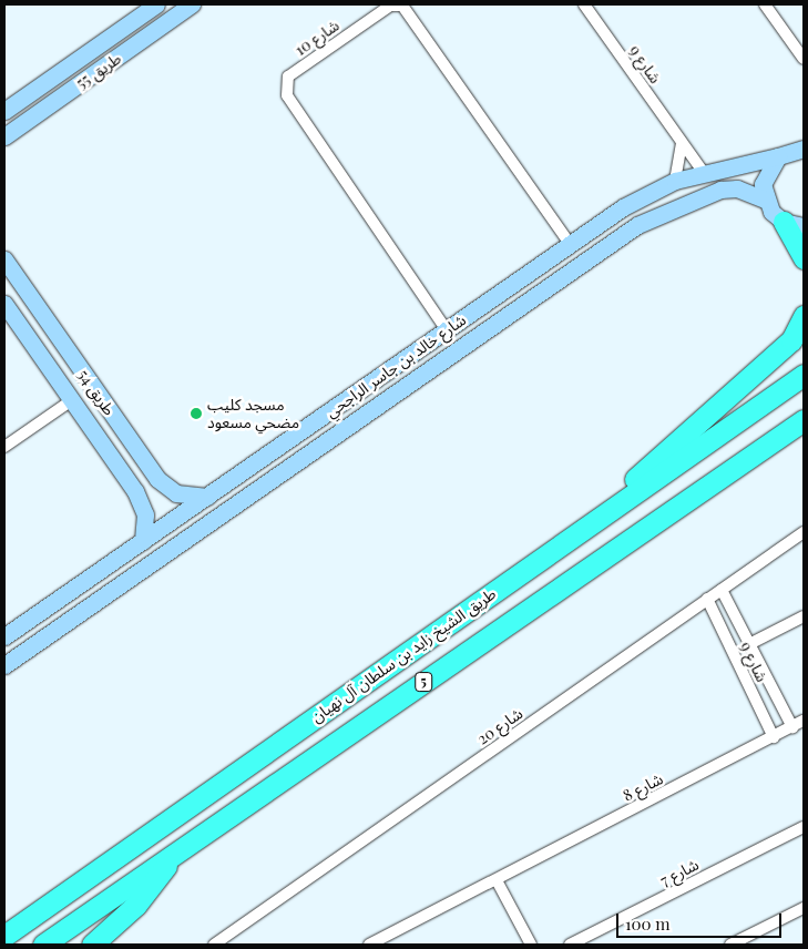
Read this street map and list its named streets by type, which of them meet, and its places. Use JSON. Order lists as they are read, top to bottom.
{
  "streets": {
    "highway": ["طريق الشيخ زايد بن سلطان آل نهيان", "5"],
    "street": [
      "شارع 10",
      "شارع 9",
      "طريق 55",
      "شارع خالد بن جاسر الراجحي",
      "طريق 54",
      "شارع 20",
      "شارع 8",
      "شارع 7"
    ]
  },
  "crossings": [
    ["شارع 10", "شارع خالد بن جاسر الراجحي"],
    ["شارع 9", "شارع خالد بن جاسر الراجحي"],
    ["شارع 9", "شارع 20"],
    ["شارع 9", "شارع 8"],
    ["شارع خالد بن جاسر الراجحي", "طريق 54"]
  ],
  "places": ["مسجد كليب مضحي مسعود"],
  "scale_bar": "100 m"
}
